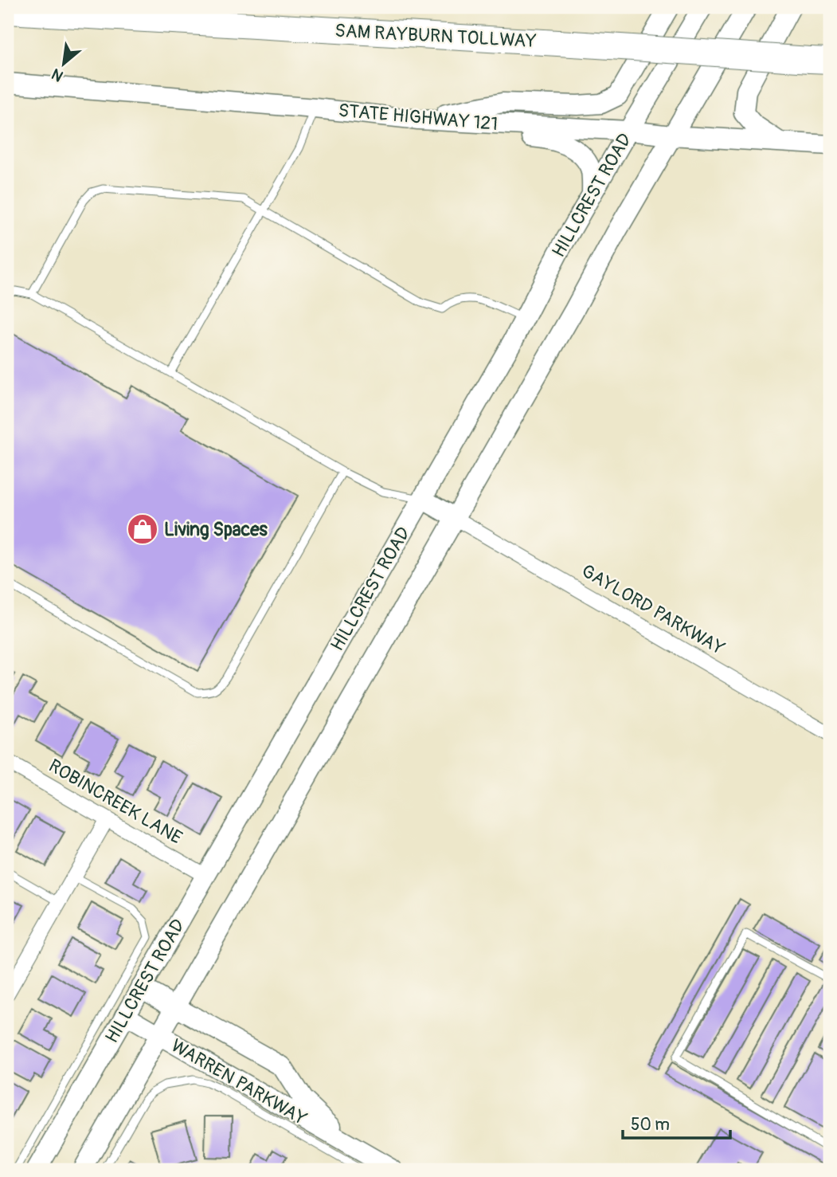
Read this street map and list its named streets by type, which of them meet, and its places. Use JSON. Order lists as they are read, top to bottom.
{
  "streets": {
    "highway": ["SAM RAYBURN TOLLWAY"],
    "main road": ["STATE HIGHWAY 121", "HILLCREST ROAD", "WARREN PARKWAY"],
    "street": ["GAYLORD PARKWAY", "ROBINCREEK LANE"]
  },
  "crossings": [
    ["STATE HIGHWAY 121", "HILLCREST ROAD"],
    ["HILLCREST ROAD", "ROBINCREEK LANE"],
    ["HILLCREST ROAD", "WARREN PARKWAY"]
  ],
  "places": {
    "shop": ["Living Spaces"]
  },
  "scale_bar": "50 m",
  "north": "bottom left"
}
